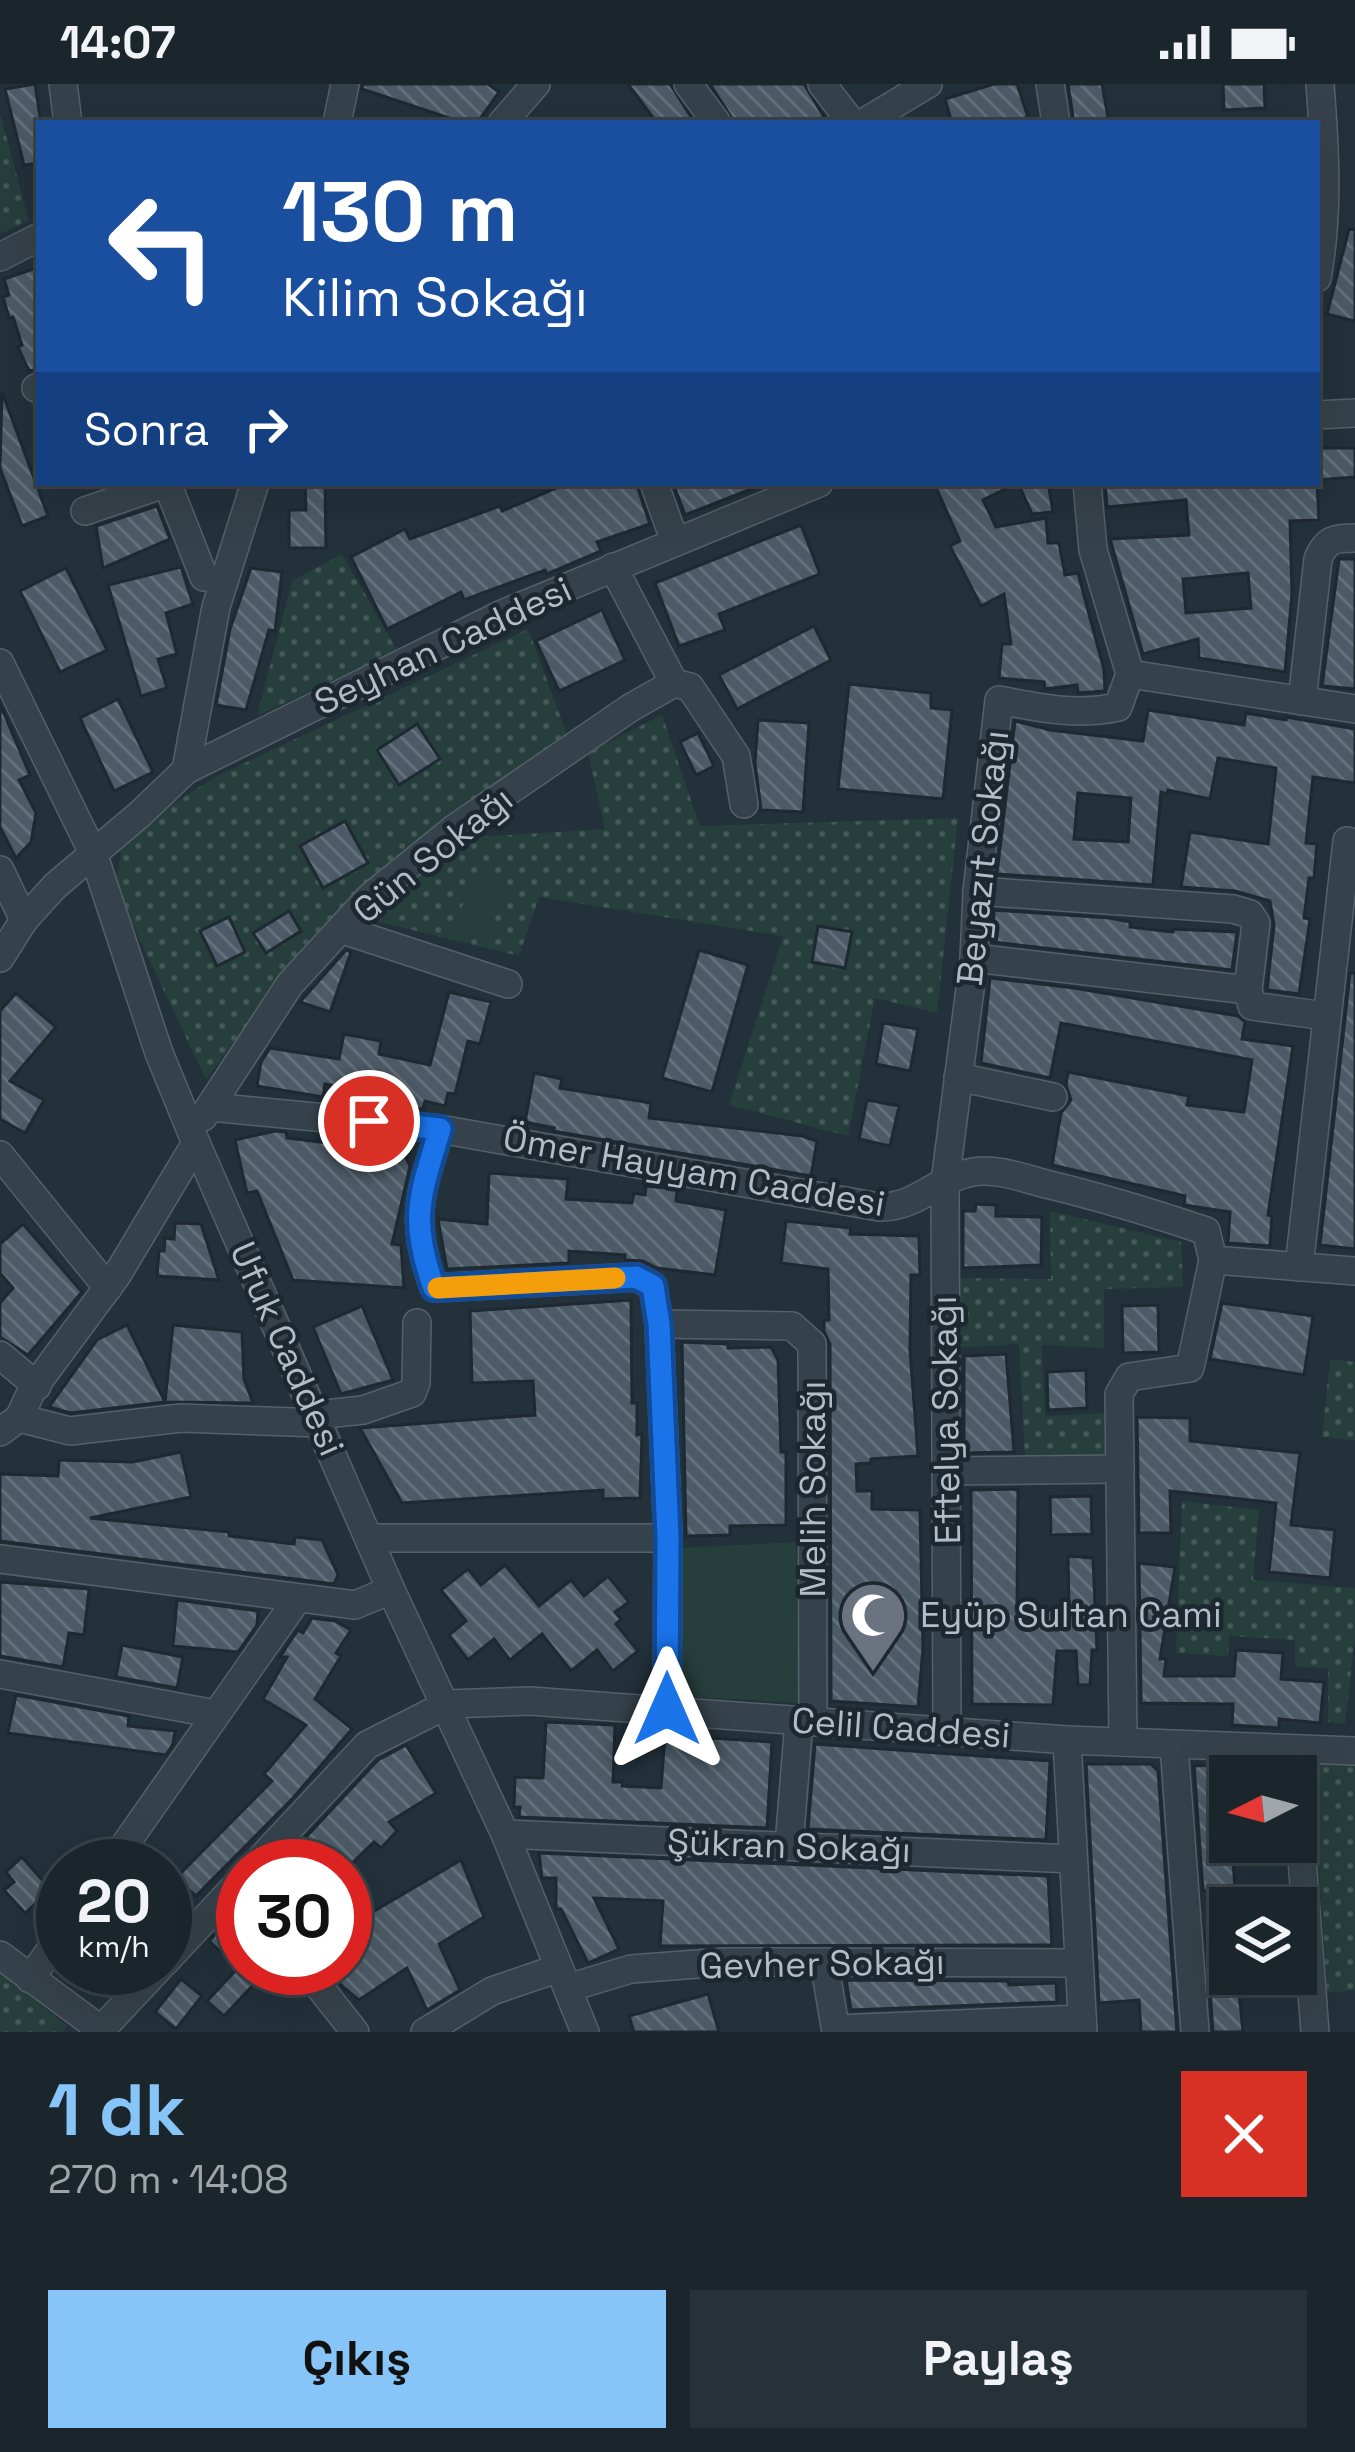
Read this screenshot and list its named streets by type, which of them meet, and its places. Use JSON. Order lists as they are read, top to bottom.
{
  "streets": {
    "street": [
      "Seyhan Caddesi",
      "Gün Sokağı",
      "Beyazıt Sokağı",
      "Ömer Hayyam Caddesi",
      "Ufuk Caddesi",
      "Eftelya Sokağı",
      "Melih Sokağı",
      "Celil Caddesi",
      "Şükran Sokağı",
      "Gevher Sokağı"
    ]
  },
  "crossings": [
    ["Seyhan Caddesi", "Ufuk Caddesi"],
    ["Gün Sokağı", "Ömer Hayyam Caddesi"],
    ["Gün Sokağı", "Ufuk Caddesi"],
    ["Beyazıt Sokağı", "Ömer Hayyam Caddesi"],
    ["Beyazıt Sokağı", "Eftelya Sokağı"],
    ["Ömer Hayyam Caddesi", "Eftelya Sokağı"],
    ["Ufuk Caddesi", "Celil Caddesi"],
    ["Ufuk Caddesi", "Şükran Sokağı"],
    ["Ufuk Caddesi", "Gevher Sokağı"],
    ["Eftelya Sokağı", "Celil Caddesi"],
    ["Melih Sokağı", "Celil Caddesi"],
    ["Melih Sokağı", "Şükran Sokağı"]
  ],
  "places": {
    "mosque": ["Eyüp Sultan Cami"]
  },
  "north": "left",
  "page": {
    "status": "14:07",
    "turn": ["130 m", "Kilim Sokağı"],
    "then": "Sonra",
    "speed": "20 km/h",
    "limit": "30",
    "heading": ["1 dk", "270 m · 14:08"],
    "buttons": ["Çıkış", "Paylaş"]
  }
}
